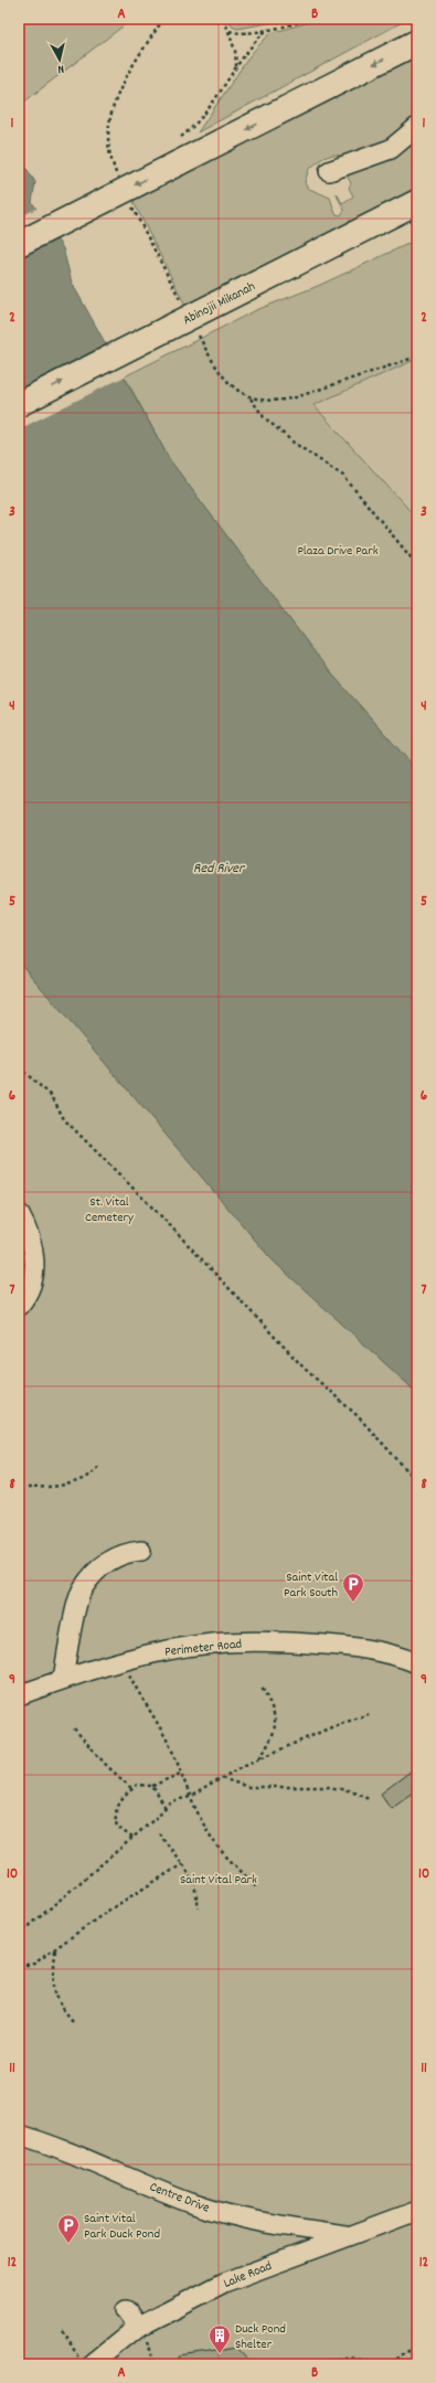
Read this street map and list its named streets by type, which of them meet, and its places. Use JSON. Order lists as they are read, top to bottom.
{
  "streets": {
    "main road": ["Abinojii Mikanah"],
    "street": ["Perimeter Road", "Centre Drive", "Lake Road"]
  },
  "crossings": [
    ["Centre Drive", "Lake Road"]
  ],
  "water": ["Red River"],
  "parks": ["Plaza Drive Park", "St. Vital Cemetery", "Saint Vital Park"],
  "places": {
    "parking": ["Saint Vital Park South", "Saint Vital Park Duck Pond"],
    "building": ["Duck Pond Shelter"]
  },
  "north": "bottom",
  "grid": {
    "columns": ["A", "B"],
    "rows": [
      "1",
      "2",
      "3",
      "4",
      "5",
      "6",
      "7",
      "8",
      "9",
      "10",
      "11",
      "12"
    ]
  }
}
